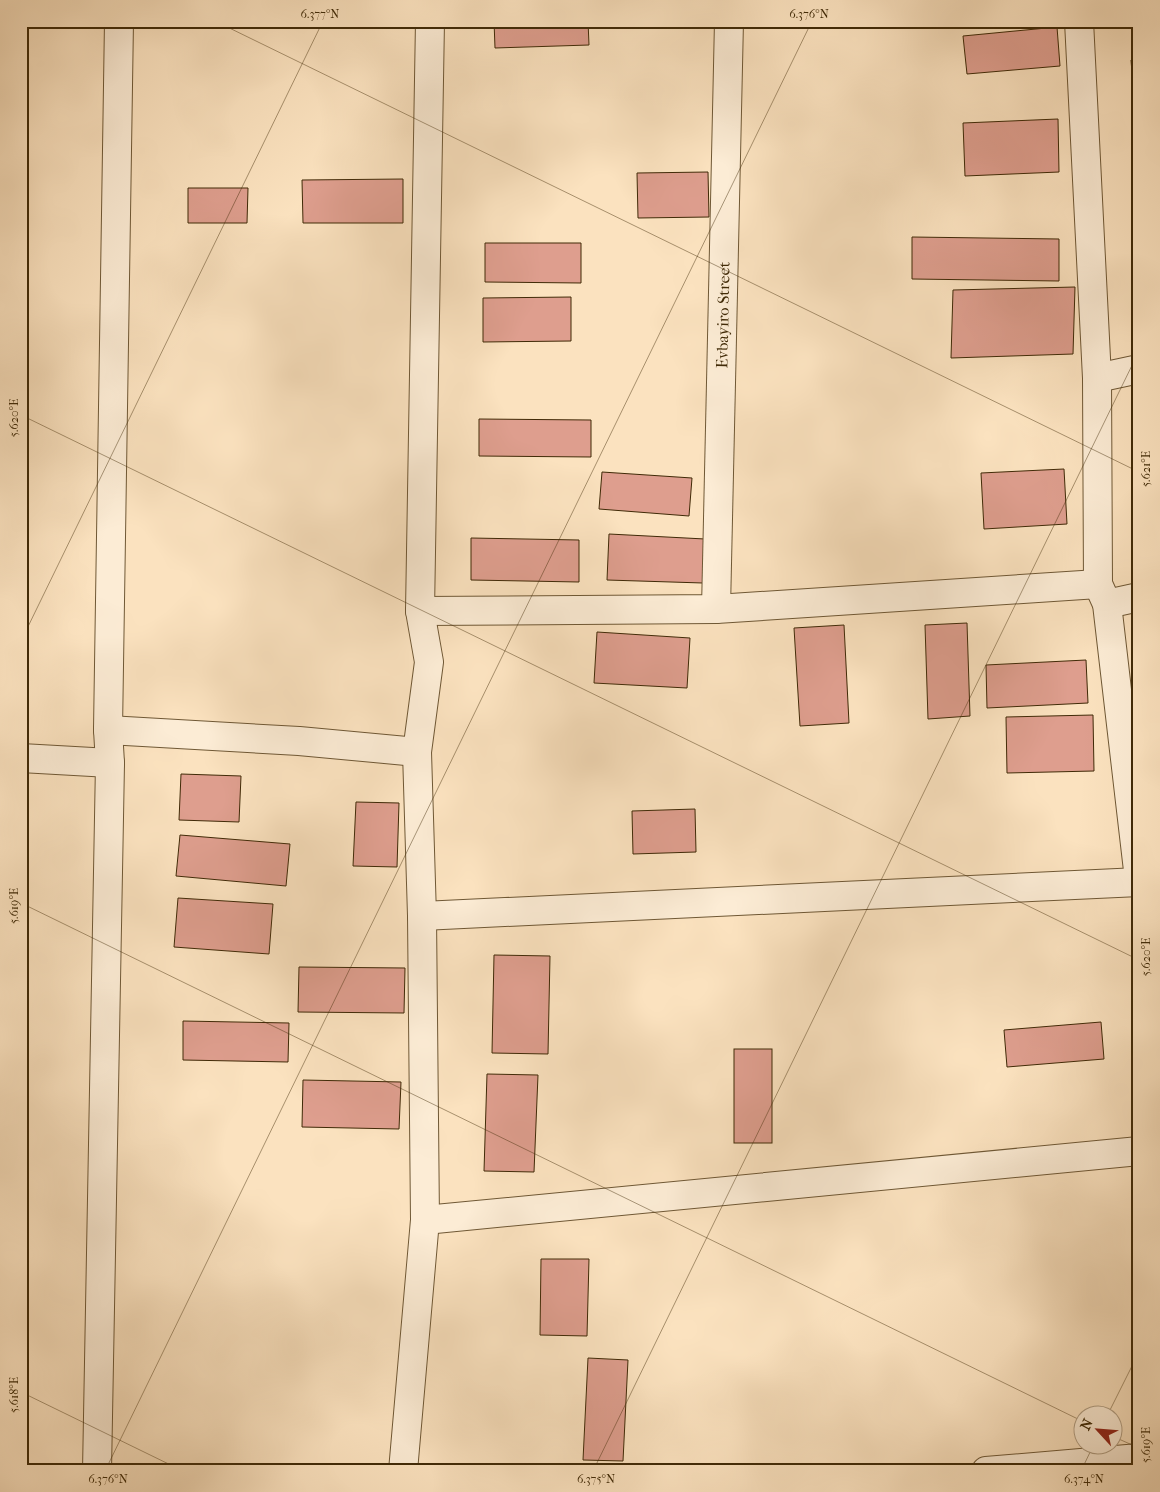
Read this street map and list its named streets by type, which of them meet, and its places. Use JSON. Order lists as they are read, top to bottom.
{
  "streets": {
    "street": ["Evbayiro Street"]
  },
  "north": "top left",
  "coordinates": [
    "6.377°N",
    "6.376°N",
    "5.620°E",
    "5.621°E",
    "5.619°E",
    "5.618°E",
    "6.375°N",
    "6.374°N"
  ]
}
